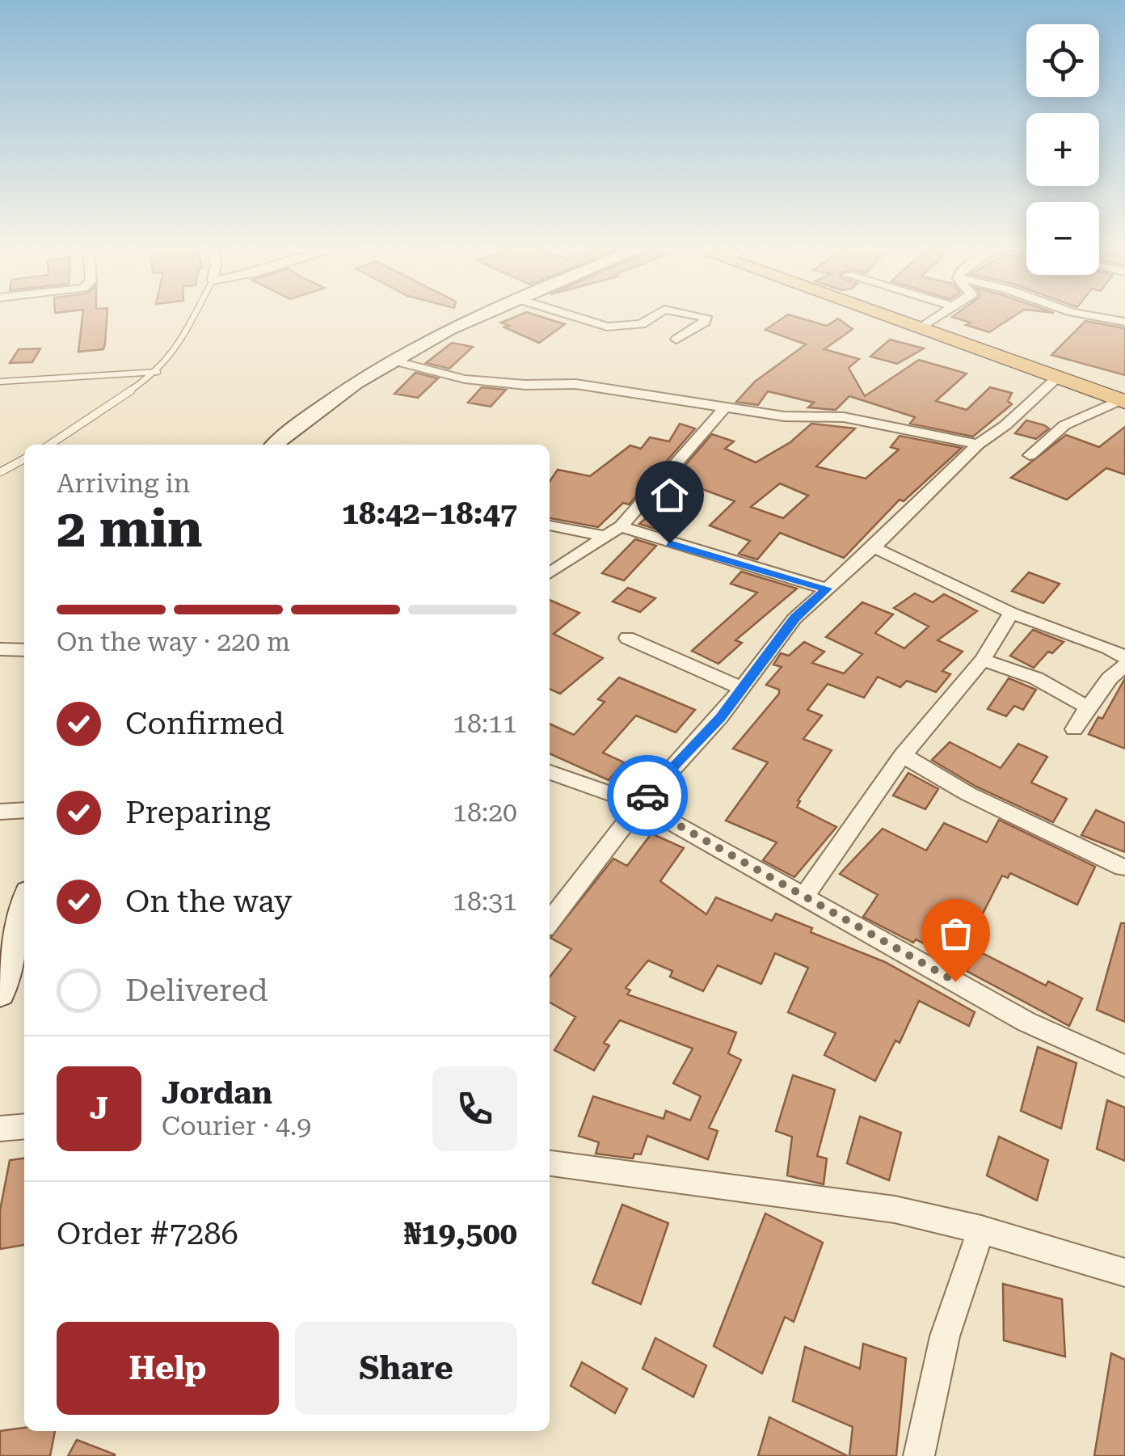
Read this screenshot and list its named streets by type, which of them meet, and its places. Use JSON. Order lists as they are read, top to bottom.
{
  "page": {
    "map_buttons": ["+", "−"],
    "heading": ["2 min", "Arriving in", "18:42–18:47"],
    "panel": [
      "Jordan",
      "Courier · 4.9",
      "Order #7286",
      "₦19,500"
    ],
    "bar": "On the way · 220 m",
    "list": [
      ["Confirmed", "18:11"],
      ["Preparing", "18:20"],
      ["On the way", "18:31"],
      "Delivered"
    ],
    "round": "J",
    "buttons": ["Help", "Share"]
  }
}
